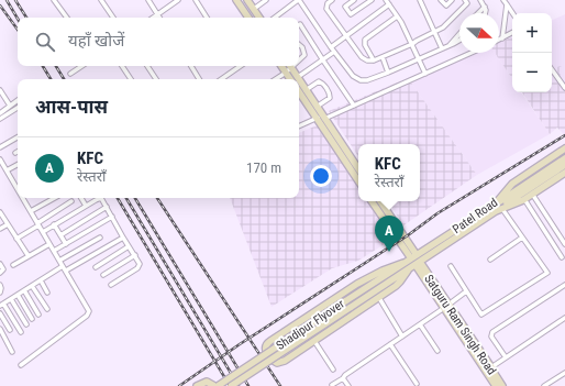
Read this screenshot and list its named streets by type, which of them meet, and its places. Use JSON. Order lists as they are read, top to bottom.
{
  "streets": {
    "main road": ["Patel Road", "Shadipur Flyover", "Satguru Ram Singh Road"]
  },
  "crossings": [
    ["Patel Road", "Shadipur Flyover"],
    ["Patel Road", "Satguru Ram Singh Road"]
  ],
  "north": "right",
  "page": {
    "map_buttons": ["+", "−"],
    "search": "यहाँ खोजें",
    "heading": "आस-पास",
    "list": [
      {
        "mark": "A",
        "name": "KFC",
        "note": "रेस्तराँ",
        "value": "170 m"
      }
    ],
    "popup": ["KFC", "रेस्तराँ"],
    "pins": "A"
  }
}
